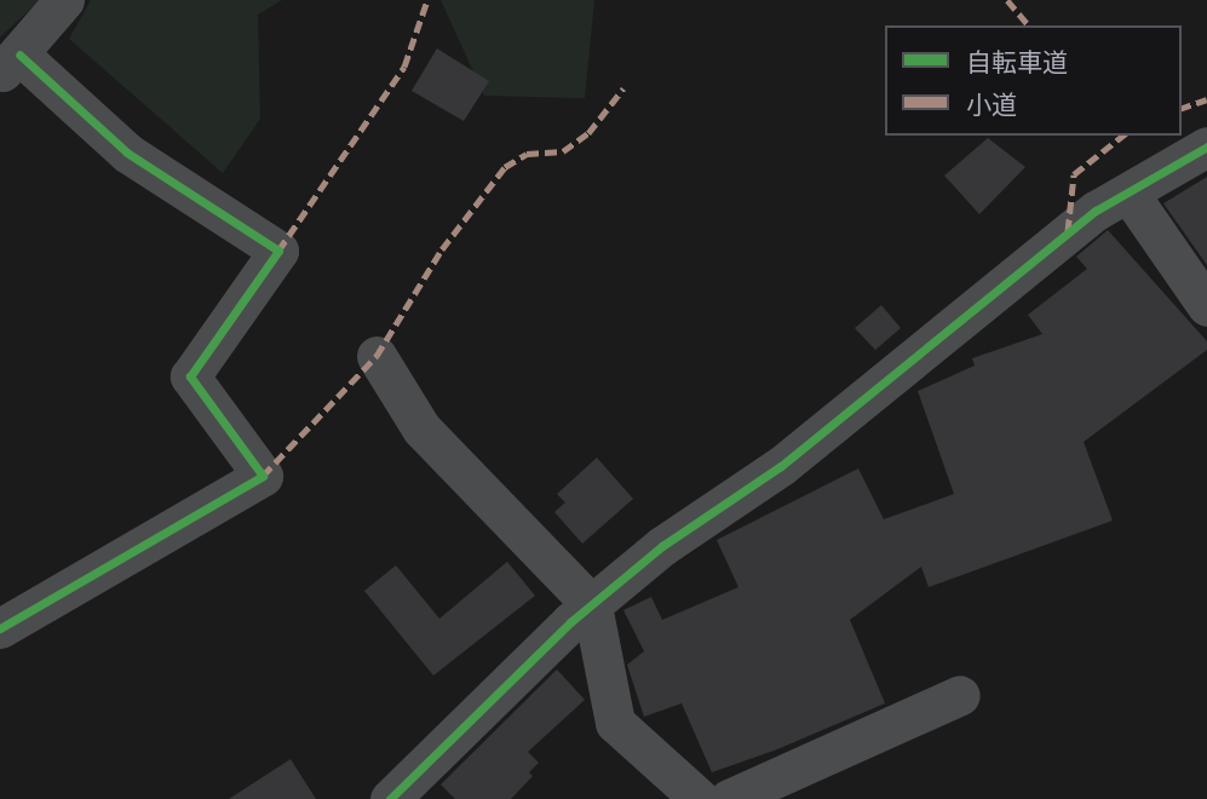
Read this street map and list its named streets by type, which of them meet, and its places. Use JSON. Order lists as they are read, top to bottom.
{
  "legend": ["自転車道", "小道"]
}
